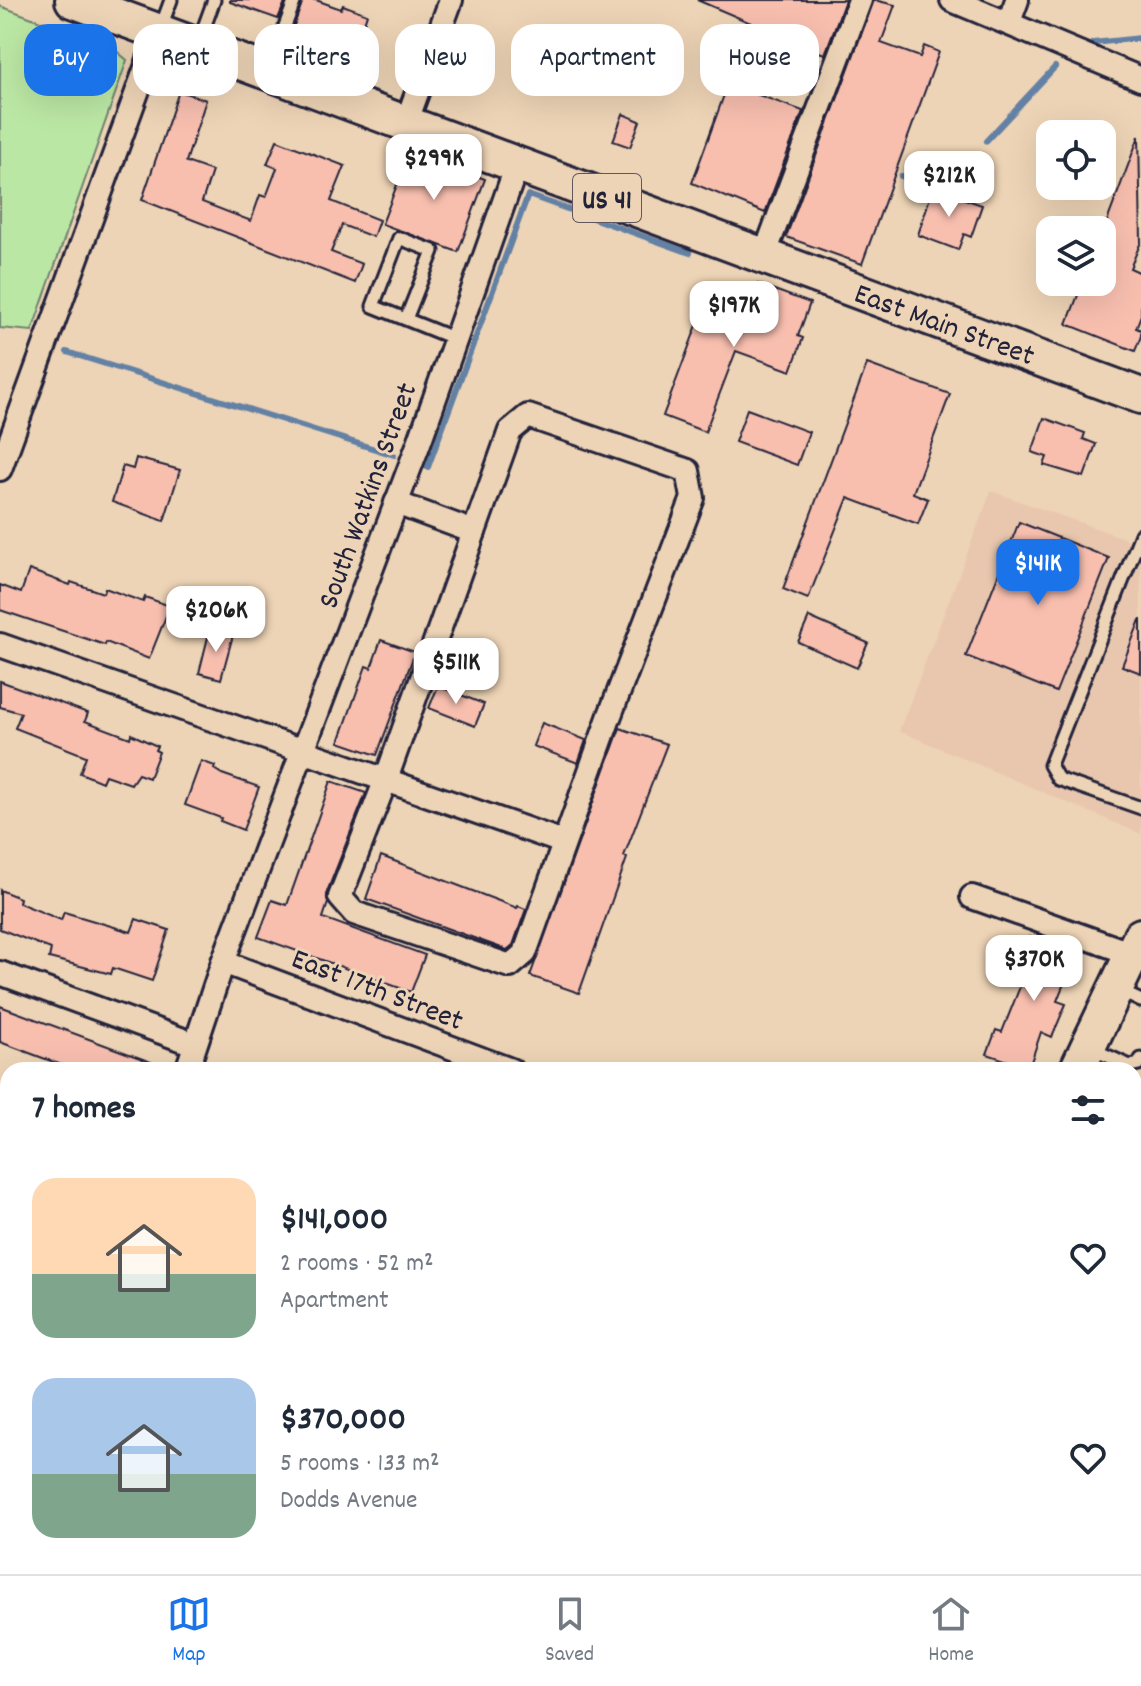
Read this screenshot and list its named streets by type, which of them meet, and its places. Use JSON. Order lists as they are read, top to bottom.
{
  "streets": {
    "main road": ["US 41", "East Main Street"],
    "street": ["South Watkins Street", "East 17th Street"]
  },
  "crossings": [
    ["East Main Street", "South Watkins Street"],
    ["South Watkins Street", "East 17th Street"]
  ],
  "page": {
    "chip": [
      "Buy",
      "Rent",
      "Filters",
      "New",
      "Apartment",
      "House"
    ],
    "price": [
      "$299K",
      "$212K",
      "$197K",
      "$141K",
      "$206K",
      "$511K",
      "$370K"
    ],
    "heading": "7 homes",
    "list": [
      {
        "name": "$141,000",
        "note": "2 rooms · 52 m² · Apartment"
      },
      {
        "name": "$370,000",
        "note": "5 rooms · 133 m² · Dodds Avenue"
      }
    ],
    "tabs": ["Map", "Saved", "Home"]
  }
}
